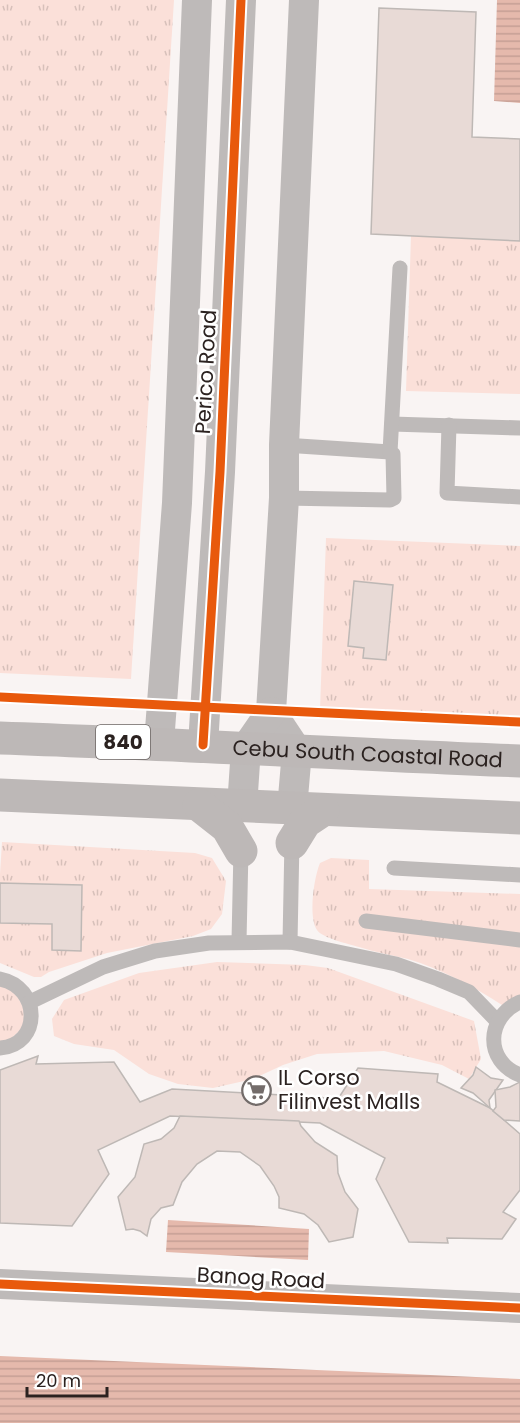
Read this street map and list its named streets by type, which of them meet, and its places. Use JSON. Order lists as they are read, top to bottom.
{
  "streets": {
    "highway": ["840", "Cebu South Coastal Road"],
    "street": ["Perico Road", "Banog Road"]
  },
  "crossings": [
    ["Perico Road", "Cebu South Coastal Road"]
  ],
  "places": {
    "supermarket": ["IL Corso Filinvest Malls"]
  },
  "scale_bar": "20 m"
}
